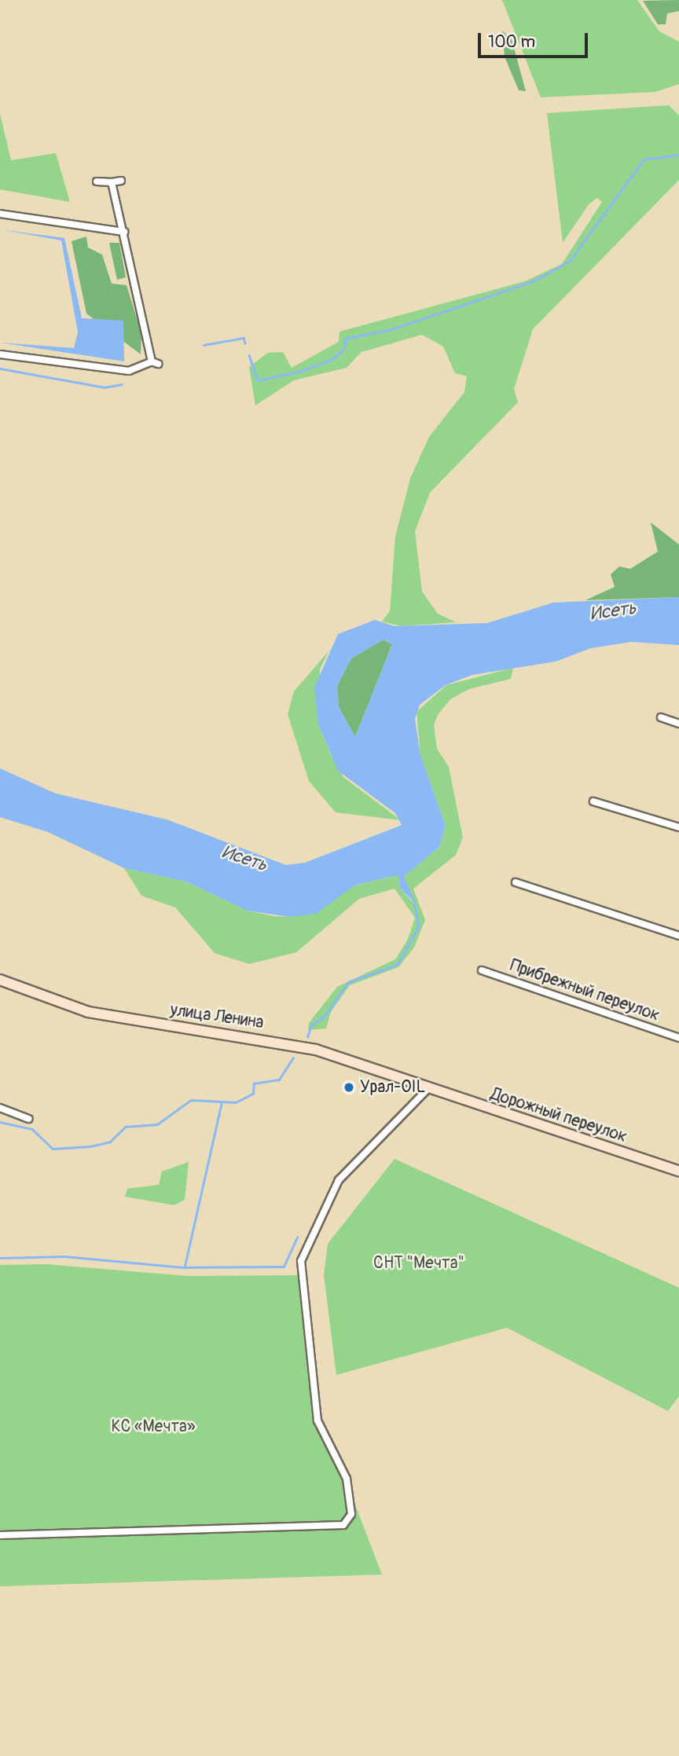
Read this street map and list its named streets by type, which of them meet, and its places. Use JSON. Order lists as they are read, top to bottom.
{
  "streets": {
    "main road": ["улица Ленина", "Дорожный переулок"],
    "street": ["Прибрежный переулок"]
  },
  "crossings": [
    ["улица Ленина", "Дорожный переулок"]
  ],
  "water": ["Исеть"],
  "parks": ["СНТ \"Мечта\"", "КС «Мечта»"],
  "places": ["Урал-OIL"],
  "scale_bar": "100 m"
}
